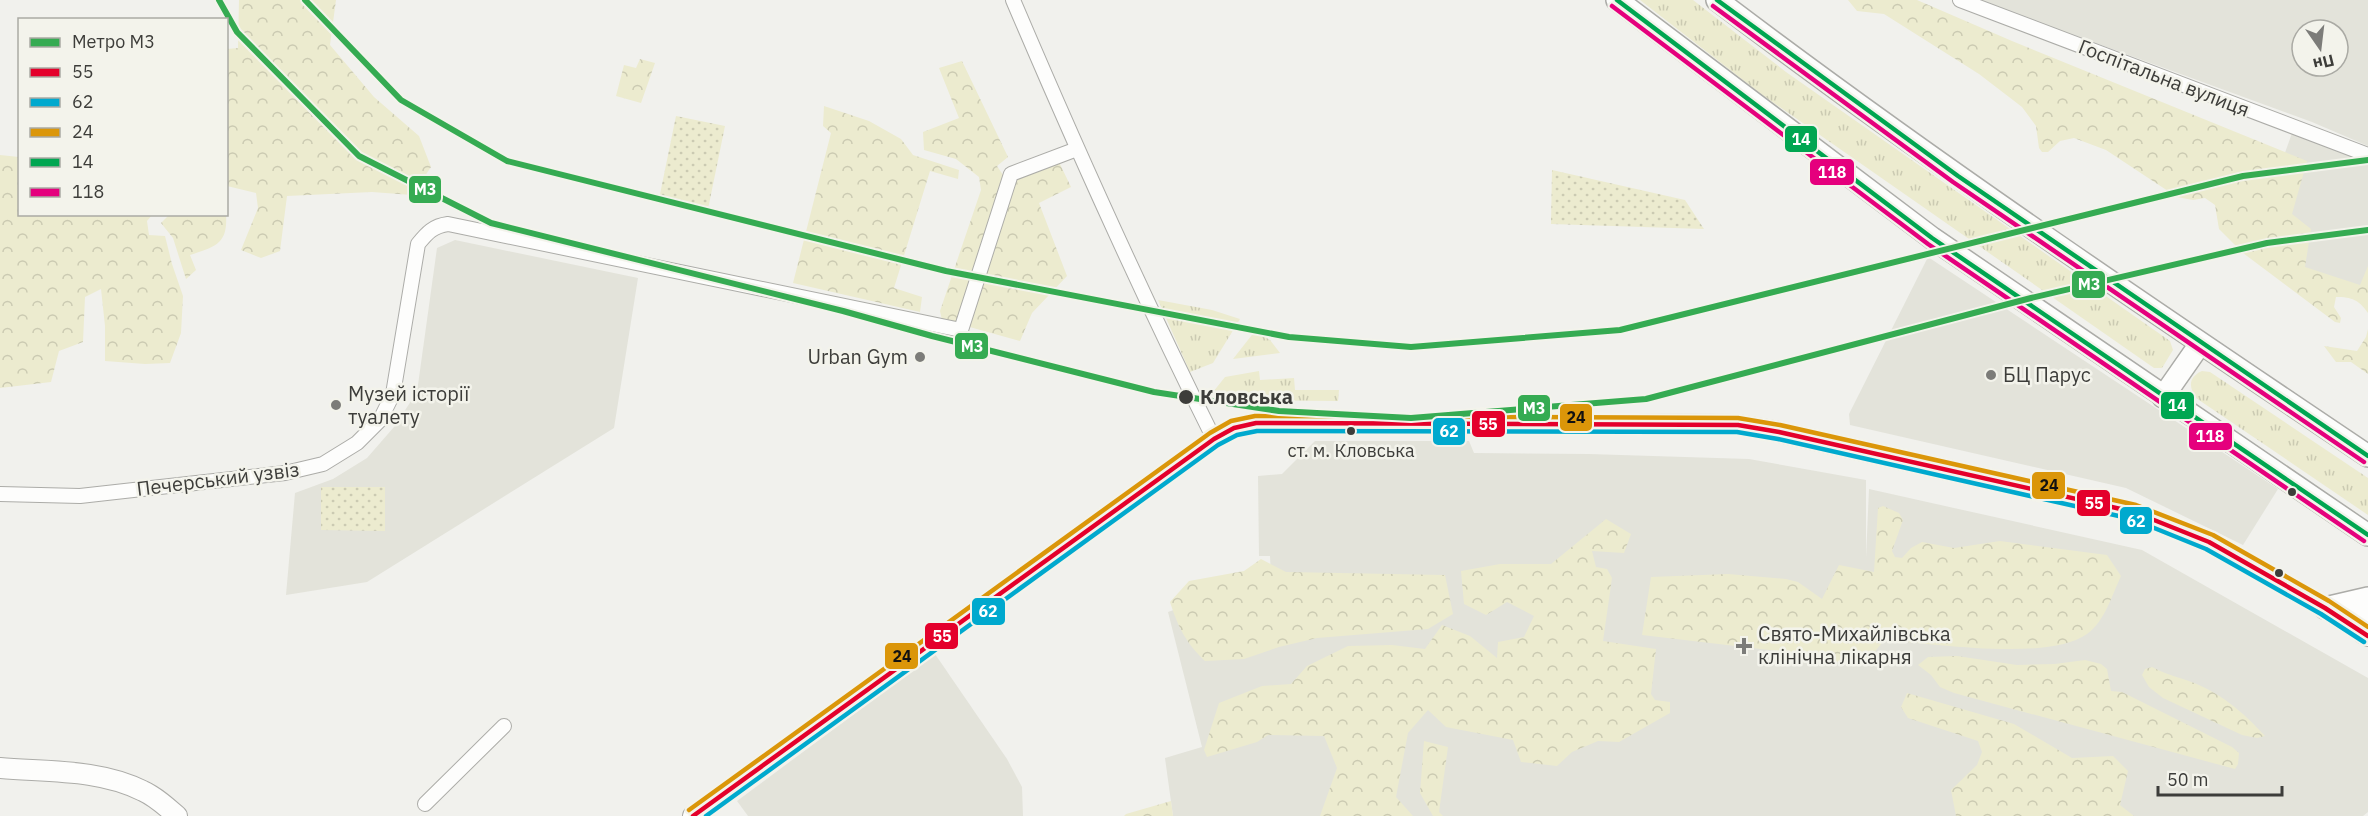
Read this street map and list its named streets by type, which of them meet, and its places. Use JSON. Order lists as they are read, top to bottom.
{
  "streets": {
    "street": ["Госпітальна вулиця", "Печерський узвіз"]
  },
  "places": {
    "other": [
      "Urban Gym",
      "БЦ Парус",
      "Кловська",
      "Музей історії туалету",
      "ст. м. Кловська"
    ],
    "health": ["Свято-Михайлівська клінічна лікарня"]
  },
  "lines": [
    "metro line M3",
    "transit line 14",
    "transit line 118",
    "transit line 24",
    "transit line 55",
    "transit line 62"
  ],
  "legend": [
    "Метро M3",
    "55",
    "62",
    "24",
    "14",
    "118"
  ],
  "scale_bar": "50 m",
  "north": "bottom"
}
